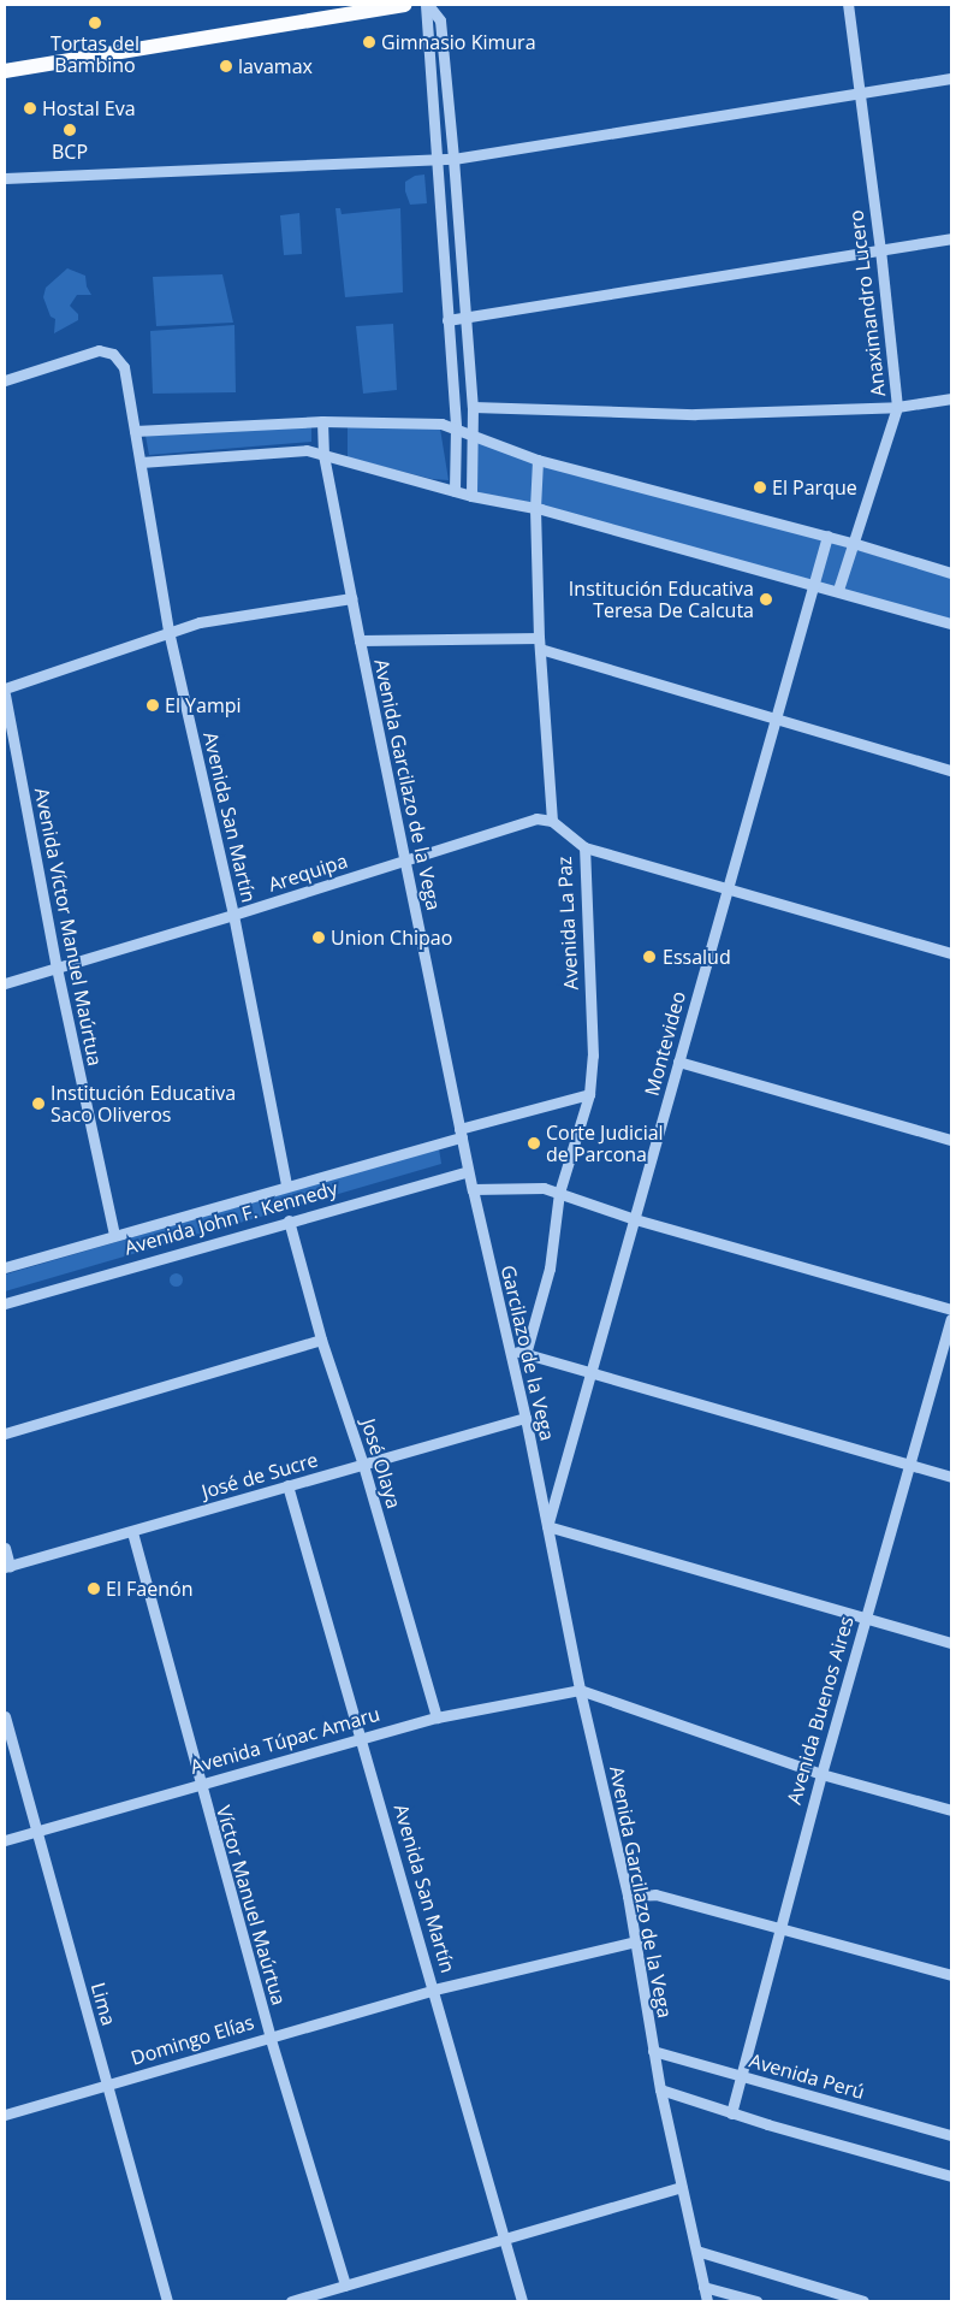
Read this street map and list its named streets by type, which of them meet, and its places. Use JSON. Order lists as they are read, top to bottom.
{
  "streets": {
    "street": [
      "Anaximandro Lucero",
      "Avenida Garcilazo de la Vega",
      "Avenida San Martín",
      "Arequipa",
      "Avenida La Paz",
      "Avenida Víctor Manuel Maúrtua",
      "Montevideo",
      "Avenida John F. Kennedy",
      "Garcilazo de la Vega",
      "José Olaya",
      "José de Sucre",
      "Avenida Buenos Aires",
      "Avenida Túpac Amaru",
      "Víctor Manuel Maúrtua",
      "Lima",
      "Domingo Elías",
      "Avenida Perú"
    ]
  },
  "crossings": [
    ["Avenida Garcilazo de la Vega", "Arequipa"],
    ["Avenida Garcilazo de la Vega", "Montevideo"],
    ["Avenida Garcilazo de la Vega", "Avenida John F. Kennedy"],
    ["Avenida Garcilazo de la Vega", "Garcilazo de la Vega"],
    ["Avenida Garcilazo de la Vega", "Avenida Túpac Amaru"],
    ["Avenida Garcilazo de la Vega", "Domingo Elías"],
    ["Avenida Garcilazo de la Vega", "Avenida Perú"],
    ["Avenida San Martín", "Arequipa"],
    ["Avenida San Martín", "Avenida John F. Kennedy"],
    ["Avenida San Martín", "José de Sucre"],
    ["Avenida San Martín", "Avenida Túpac Amaru"],
    ["Avenida San Martín", "Domingo Elías"],
    ["Arequipa", "Avenida La Paz"],
    ["Arequipa", "Avenida Víctor Manuel Maúrtua"],
    ["Avenida La Paz", "Avenida John F. Kennedy"],
    ["Avenida Víctor Manuel Maúrtua", "Avenida John F. Kennedy"],
    ["Montevideo", "Garcilazo de la Vega"],
    ["Avenida John F. Kennedy", "José Olaya"],
    ["Garcilazo de la Vega", "José de Sucre"],
    ["José Olaya", "José de Sucre"],
    ["José Olaya", "Avenida Túpac Amaru"],
    ["José de Sucre", "Víctor Manuel Maúrtua"],
    ["Avenida Buenos Aires", "Avenida Perú"],
    ["Avenida Túpac Amaru", "Víctor Manuel Maúrtua"],
    ["Avenida Túpac Amaru", "Lima"],
    ["Víctor Manuel Maúrtua", "Domingo Elías"],
    ["Lima", "Domingo Elías"]
  ],
  "places": [
    "Tortas del Bambino",
    "Gimnasio Kimura",
    "lavamax",
    "Hostal Eva",
    "BCP",
    "El Parque",
    "Institución Educativa Teresa De Calcuta",
    "El Yampi",
    "Union Chipao",
    "Essalud",
    "Institución Educativa Saco Oliveros",
    "Corte Judicial de Parcona",
    "El Faenón"
  ]
}
